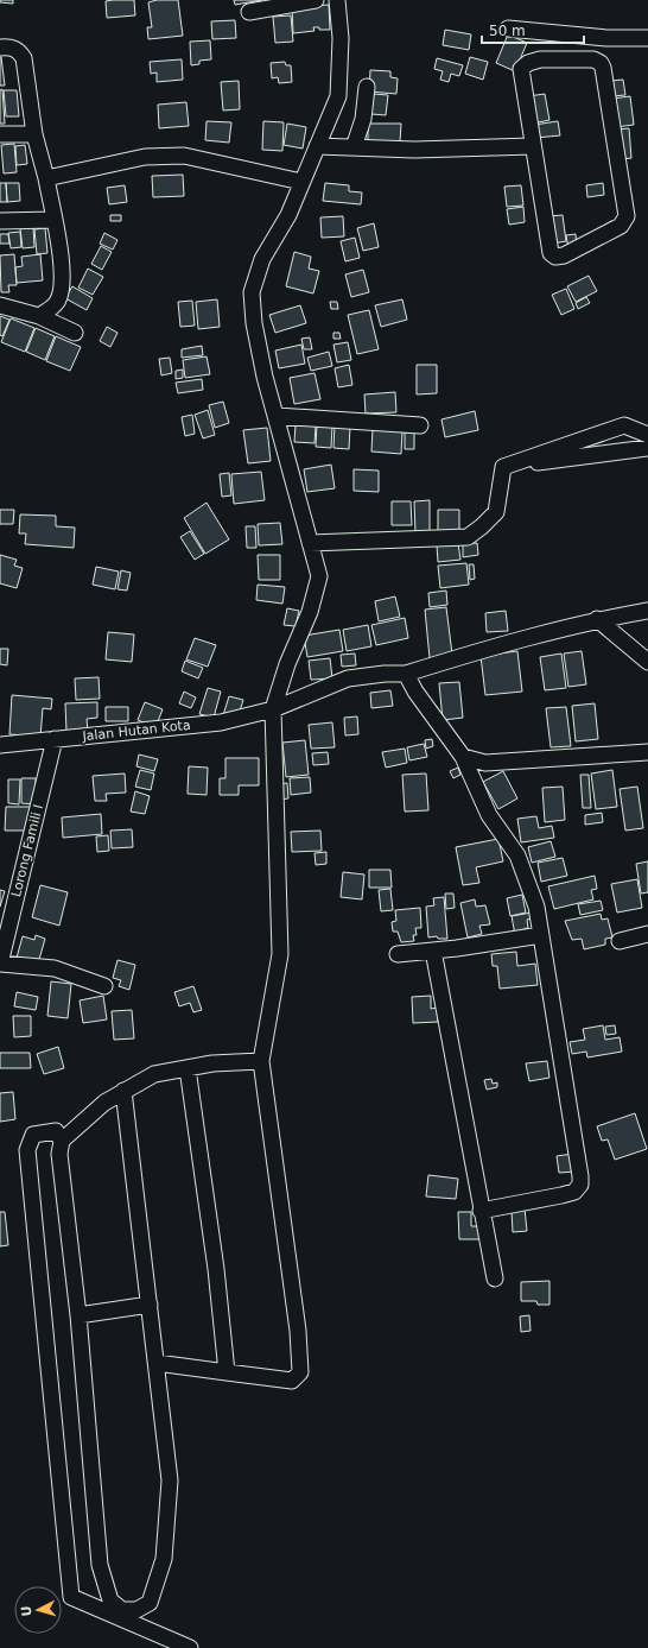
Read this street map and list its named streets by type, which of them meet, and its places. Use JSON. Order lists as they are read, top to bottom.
{
  "streets": {
    "street": ["Jalan Hutan Kota", "Lorong Famili I"]
  },
  "crossings": [
    ["Jalan Hutan Kota", "Lorong Famili I"]
  ],
  "scale_bar": "50 m",
  "north": "left"
}
